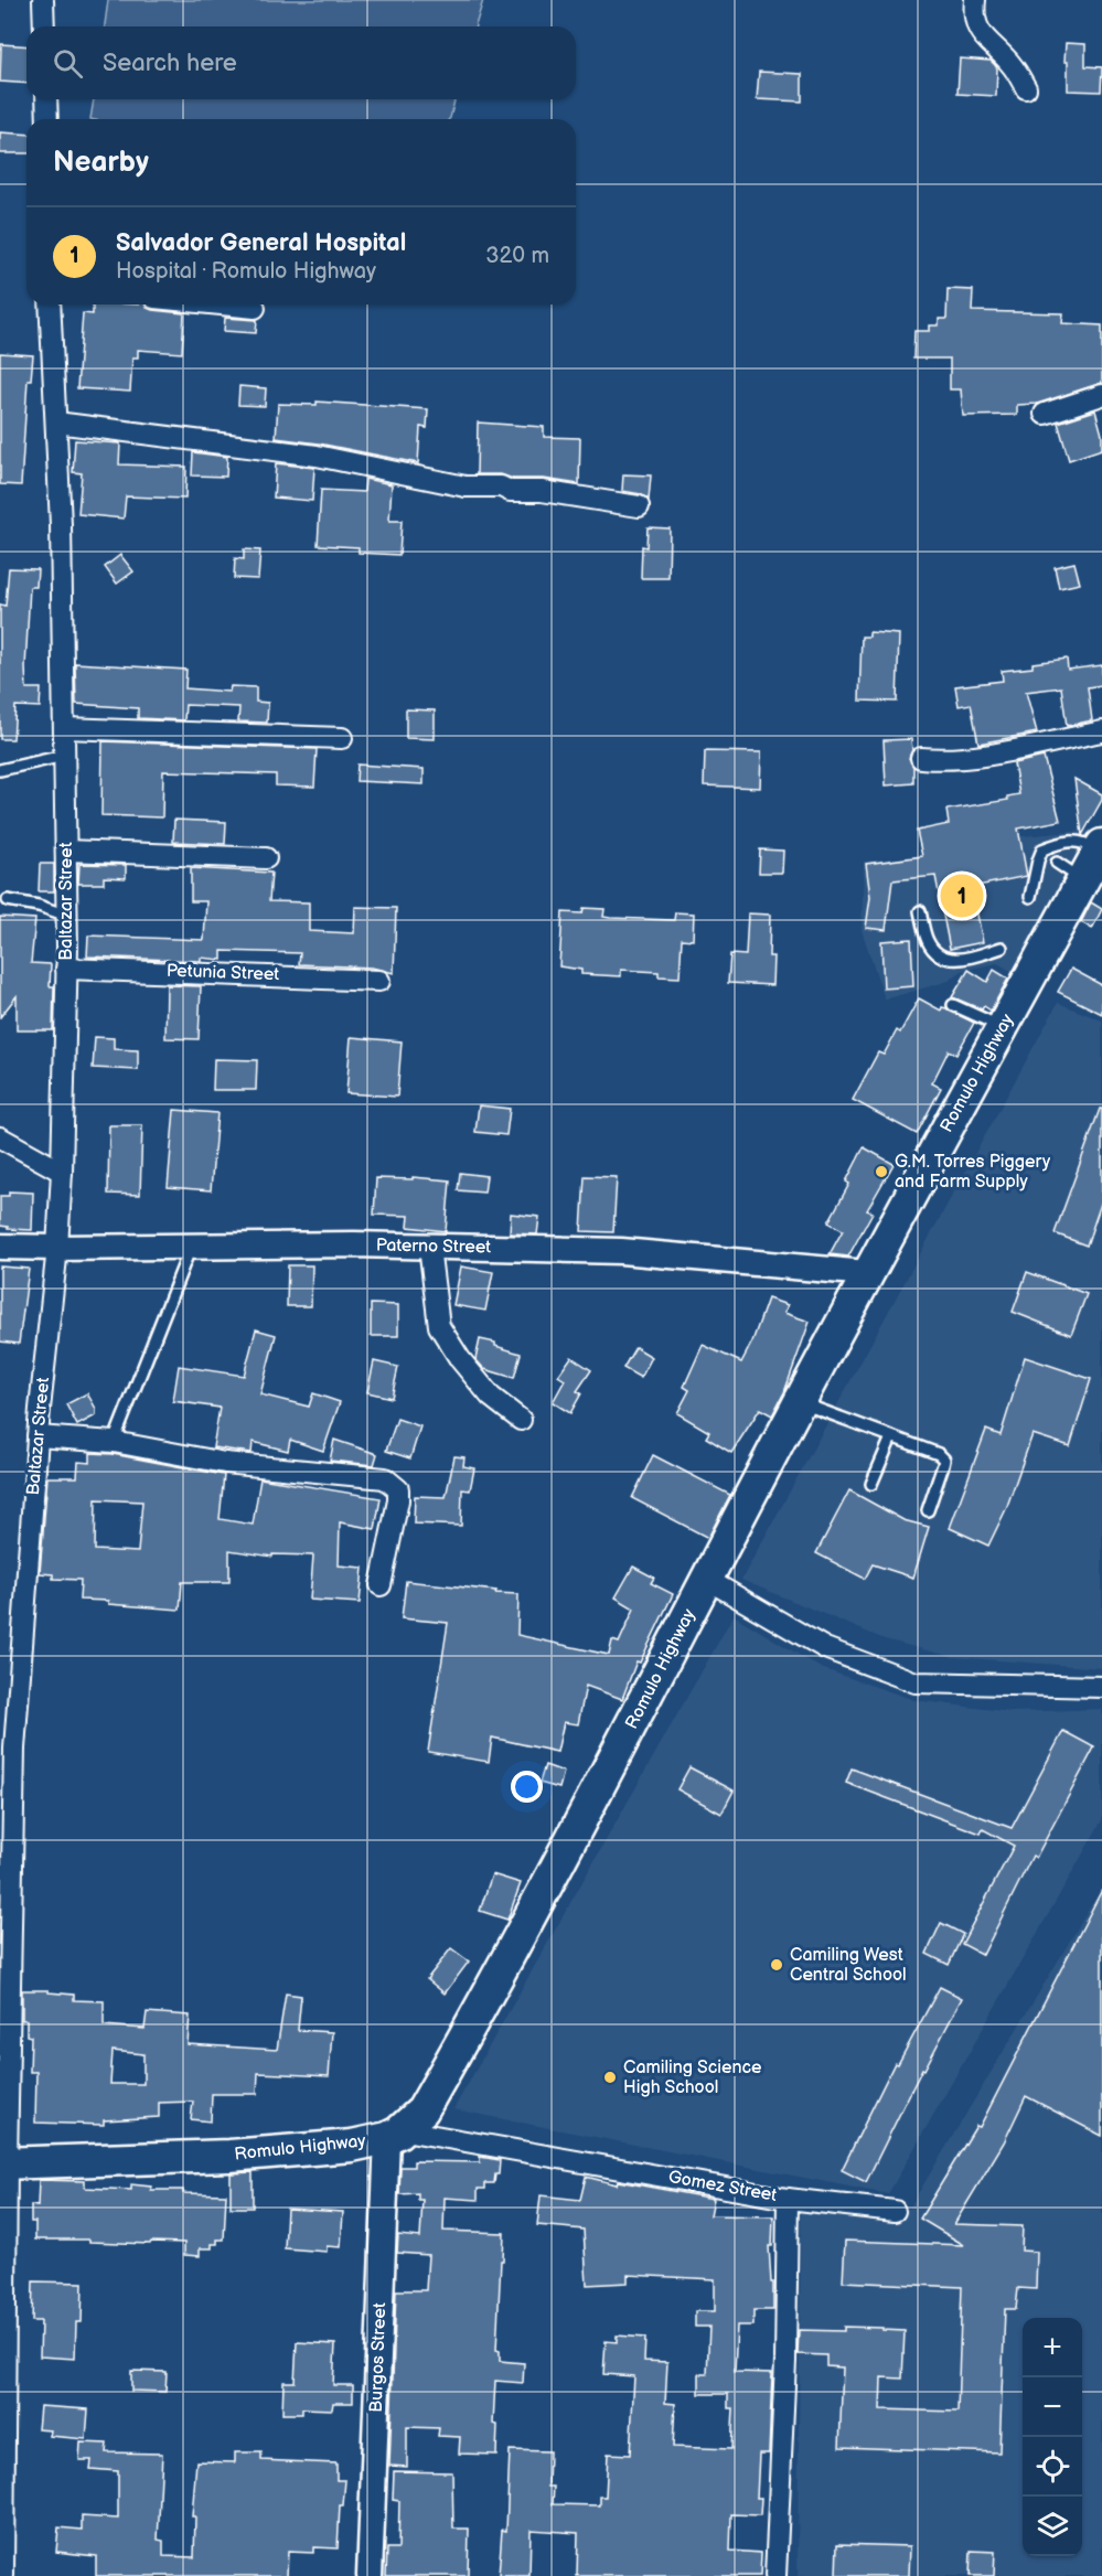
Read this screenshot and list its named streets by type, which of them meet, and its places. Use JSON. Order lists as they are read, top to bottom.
{
  "streets": {
    "highway": ["Romulo Highway"],
    "street": [
      "Baltazar Street",
      "Petunia Street",
      "Paterno Street",
      "Gomez Street",
      "Burgos Street"
    ]
  },
  "crossings": [
    ["Baltazar Street", "Petunia Street"],
    ["Baltazar Street", "Romulo Highway"],
    ["Baltazar Street", "Paterno Street"],
    ["Romulo Highway", "Paterno Street"],
    ["Romulo Highway", "Gomez Street"],
    ["Romulo Highway", "Burgos Street"],
    ["Gomez Street", "Burgos Street"]
  ],
  "places": ["G.M. Torres Piggery and Farm Supply", "Camiling West Central School", "Camiling Science High School"],
  "page": {
    "search": "Search here",
    "heading": "Nearby",
    "list": [
      {
        "mark": "1",
        "name": "Salvador General Hospital",
        "note": "Hospital · Romulo Highway",
        "value": "320 m"
      }
    ],
    "pins": "1",
    "map_buttons": ["+", "−"]
  }
}
